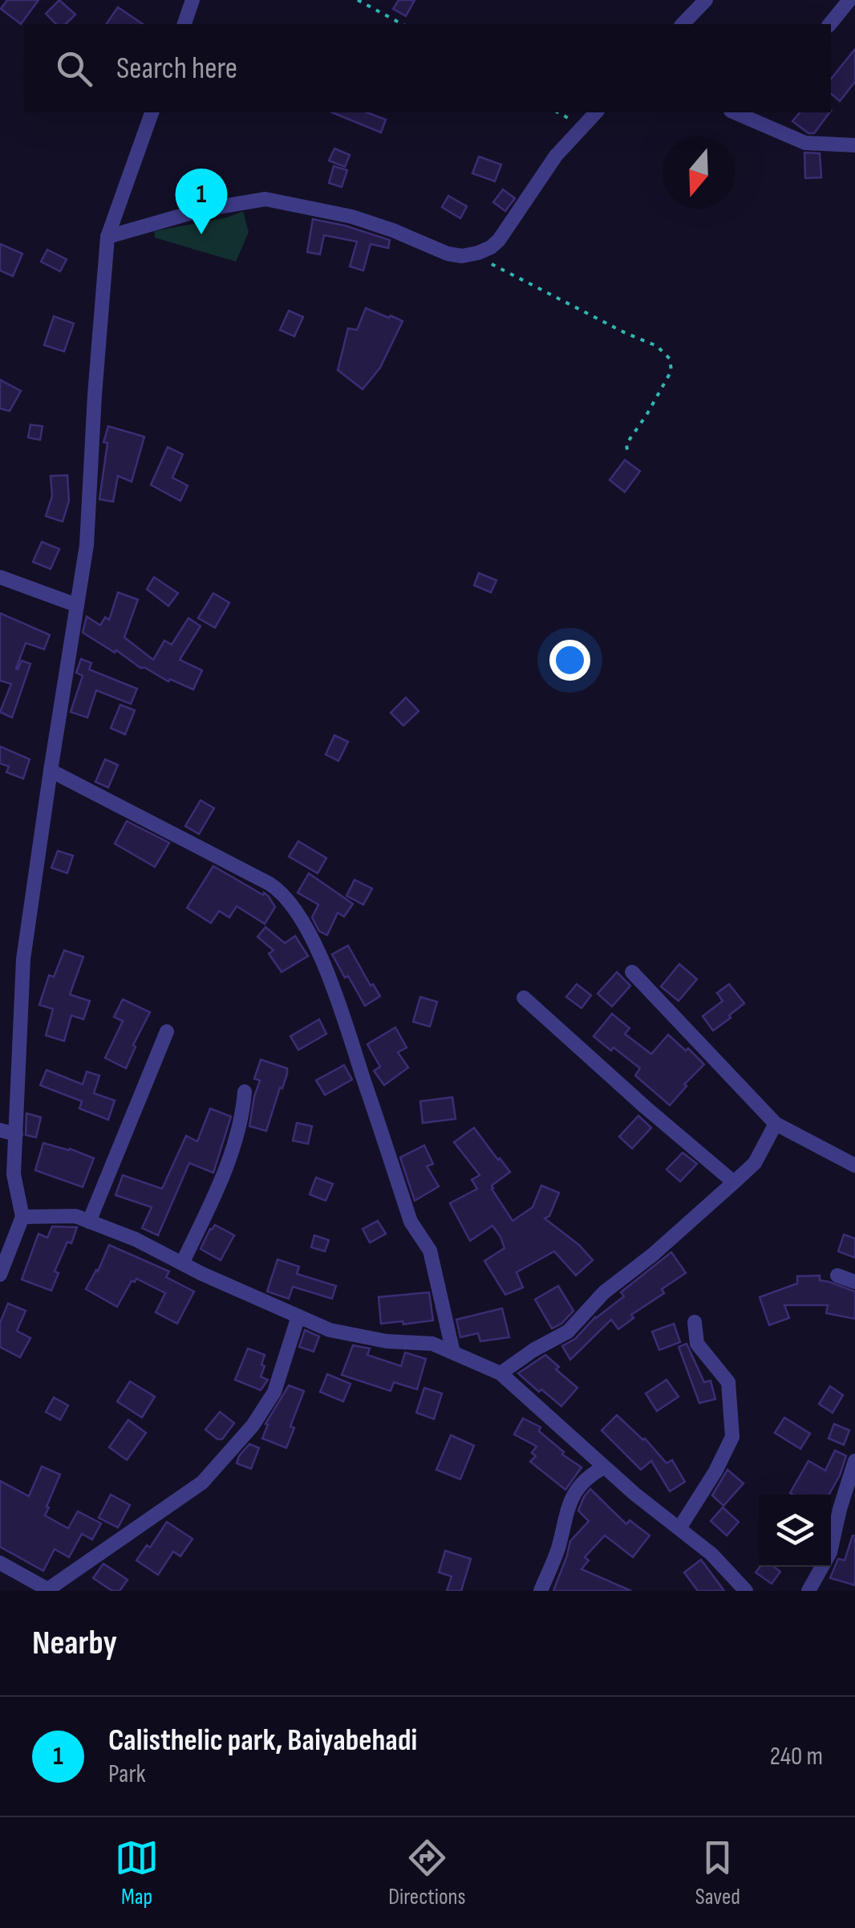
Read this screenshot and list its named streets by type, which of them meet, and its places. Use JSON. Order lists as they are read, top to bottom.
{
  "north": "bottom",
  "page": {
    "search": "Search here",
    "pins": "1",
    "heading": "Nearby",
    "list": [
      {
        "mark": "1",
        "name": "Calisthelic park, Baiyabehadi",
        "note": "Park",
        "value": "240 m"
      }
    ],
    "nav": ["Map", "Directions", "Saved"]
  }
}
